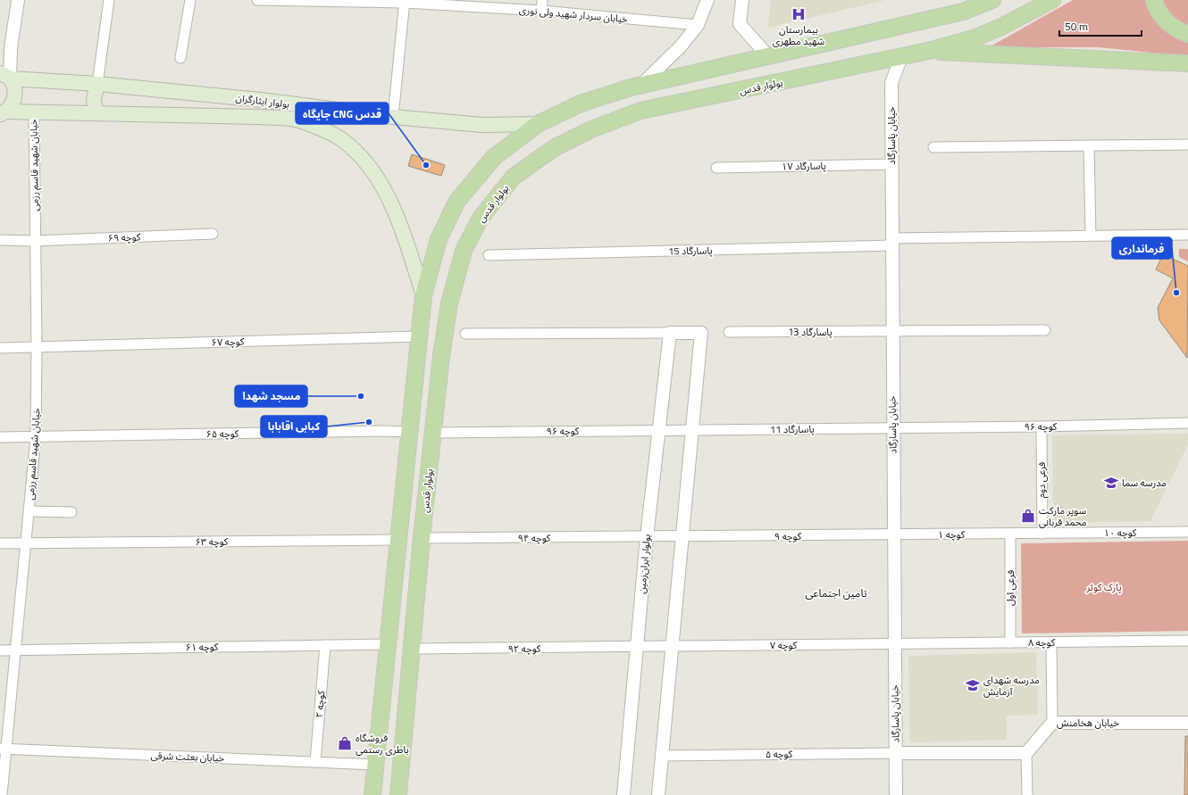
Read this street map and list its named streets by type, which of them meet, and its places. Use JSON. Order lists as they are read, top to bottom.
{
  "streets": {
    "main road": ["بولوار قدس", "بولوار ایثارگران"],
    "street": [
      "خیابان سردار شهید ولی نوری",
      "خیابان پاسارگاد",
      "خیابان شهید قاسم رزمی",
      "پاسارگاد ۱۷",
      "کوچه ۶۹",
      "پاسارگاد 15",
      "پاسارگاد 13",
      "کوچه ۶۷",
      "کوچه ۹۶",
      "پاسارگاد 11",
      "کوچه ۶۵",
      "فرعی دوم",
      "کوچه ۱۰",
      "کوچه ۱",
      "کوچه ۹",
      "کوچه ۹۴",
      "کوچه ۶۳",
      "بولوار ایران‌زمین",
      "فرعی اول",
      "کوچه ۸",
      "کوچه ۷",
      "کوچه ۶۱",
      "کوچه ۹۲",
      "کوچه ۲",
      "خیابان هخامنش",
      "کوچه ۵",
      "خیابان بعثت شرقی"
    ]
  },
  "crossings": [
    ["بولوار قدس", "خیابان پاسارگاد"],
    ["بولوار قدس", "کوچه ۹۶"],
    ["بولوار قدس", "کوچه ۹۴"],
    ["بولوار قدس", "کوچه ۹۲"],
    ["بولوار ایثارگران", "خیابان شهید قاسم رزمی"],
    ["خیابان پاسارگاد", "پاسارگاد ۱۷"],
    ["خیابان پاسارگاد", "پاسارگاد 15"],
    ["خیابان پاسارگاد", "پاسارگاد 13"],
    ["خیابان پاسارگاد", "کوچه ۹۶"],
    ["خیابان پاسارگاد", "پاسارگاد 11"],
    ["خیابان پاسارگاد", "کوچه ۱"],
    ["خیابان پاسارگاد", "کوچه ۹"],
    ["خیابان پاسارگاد", "کوچه ۸"],
    ["خیابان پاسارگاد", "کوچه ۷"],
    ["خیابان پاسارگاد", "کوچه ۵"],
    ["خیابان شهید قاسم رزمی", "کوچه ۶۹"],
    ["خیابان شهید قاسم رزمی", "کوچه ۶۷"],
    ["خیابان شهید قاسم رزمی", "کوچه ۶۵"],
    ["خیابان شهید قاسم رزمی", "کوچه ۶۳"],
    ["خیابان شهید قاسم رزمی", "کوچه ۶۱"],
    ["خیابان شهید قاسم رزمی", "خیابان بعثت شرقی"],
    ["کوچه ۹۶", "پاسارگاد 11"],
    ["کوچه ۹۶", "فرعی دوم"],
    ["کوچه ۹۶", "بولوار ایران‌زمین"],
    ["فرعی دوم", "کوچه ۱۰"],
    ["کوچه ۱۰", "کوچه ۱"],
    ["کوچه ۱۰", "فرعی اول"],
    ["کوچه ۱", "کوچه ۹"],
    ["کوچه ۱", "فرعی اول"],
    ["کوچه ۹", "کوچه ۹۴"],
    ["کوچه ۹", "بولوار ایران‌زمین"],
    ["کوچه ۹۴", "بولوار ایران‌زمین"],
    ["بولوار ایران‌زمین", "کوچه ۷"],
    ["بولوار ایران‌زمین", "کوچه ۹۲"],
    ["فرعی اول", "کوچه ۸"],
    ["کوچه ۸", "کوچه ۷"],
    ["کوچه ۷", "کوچه ۹۲"],
    ["کوچه ۶۱", "کوچه ۲"],
    ["کوچه ۲", "خیابان بعثت شرقی"]
  ],
  "districts": ["تامین اجتماعی"],
  "parks": ["پارک کوثر"],
  "places": {
    "hospital": ["بیمارستان شهید مطهری"],
    "other": [
      "جایگاه CNG قدس",
      "فرمانداری",
      "مسجد شهدا",
      "کبابی اقابابا"
    ],
    "school or university": ["مدرسه سما", "مدرسه شهدای آزمایش"],
    "shop": ["سوپر مارکت محمد قربانی", "فروشگاه باطری رستمی"]
  },
  "scale_bar": "50 m"
}
